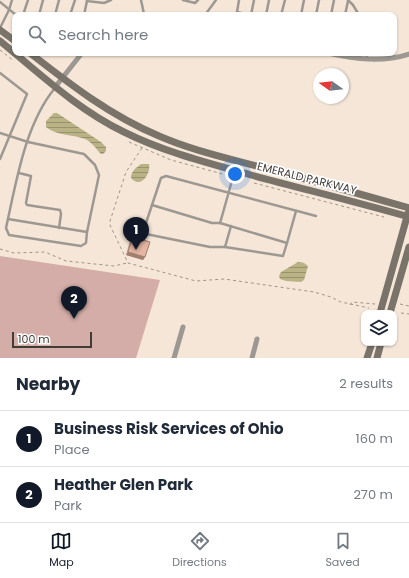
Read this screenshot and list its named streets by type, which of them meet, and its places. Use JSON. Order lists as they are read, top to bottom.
{
  "streets": {
    "main road": ["EMERALD PARKWAY"]
  },
  "scale_bar": "100 m",
  "north": "left",
  "page": {
    "search": "Search here",
    "pins": ["1", "2"],
    "scale": "100 m",
    "heading": ["Nearby", "2 results"],
    "list": [
      {
        "mark": "1",
        "name": "Business Risk Services of Ohio",
        "note": "Place",
        "value": "160 m"
      },
      {
        "mark": "2",
        "name": "Heather Glen Park",
        "note": "Park",
        "value": "270 m"
      }
    ],
    "nav": ["Map", "Directions", "Saved"]
  }
}
